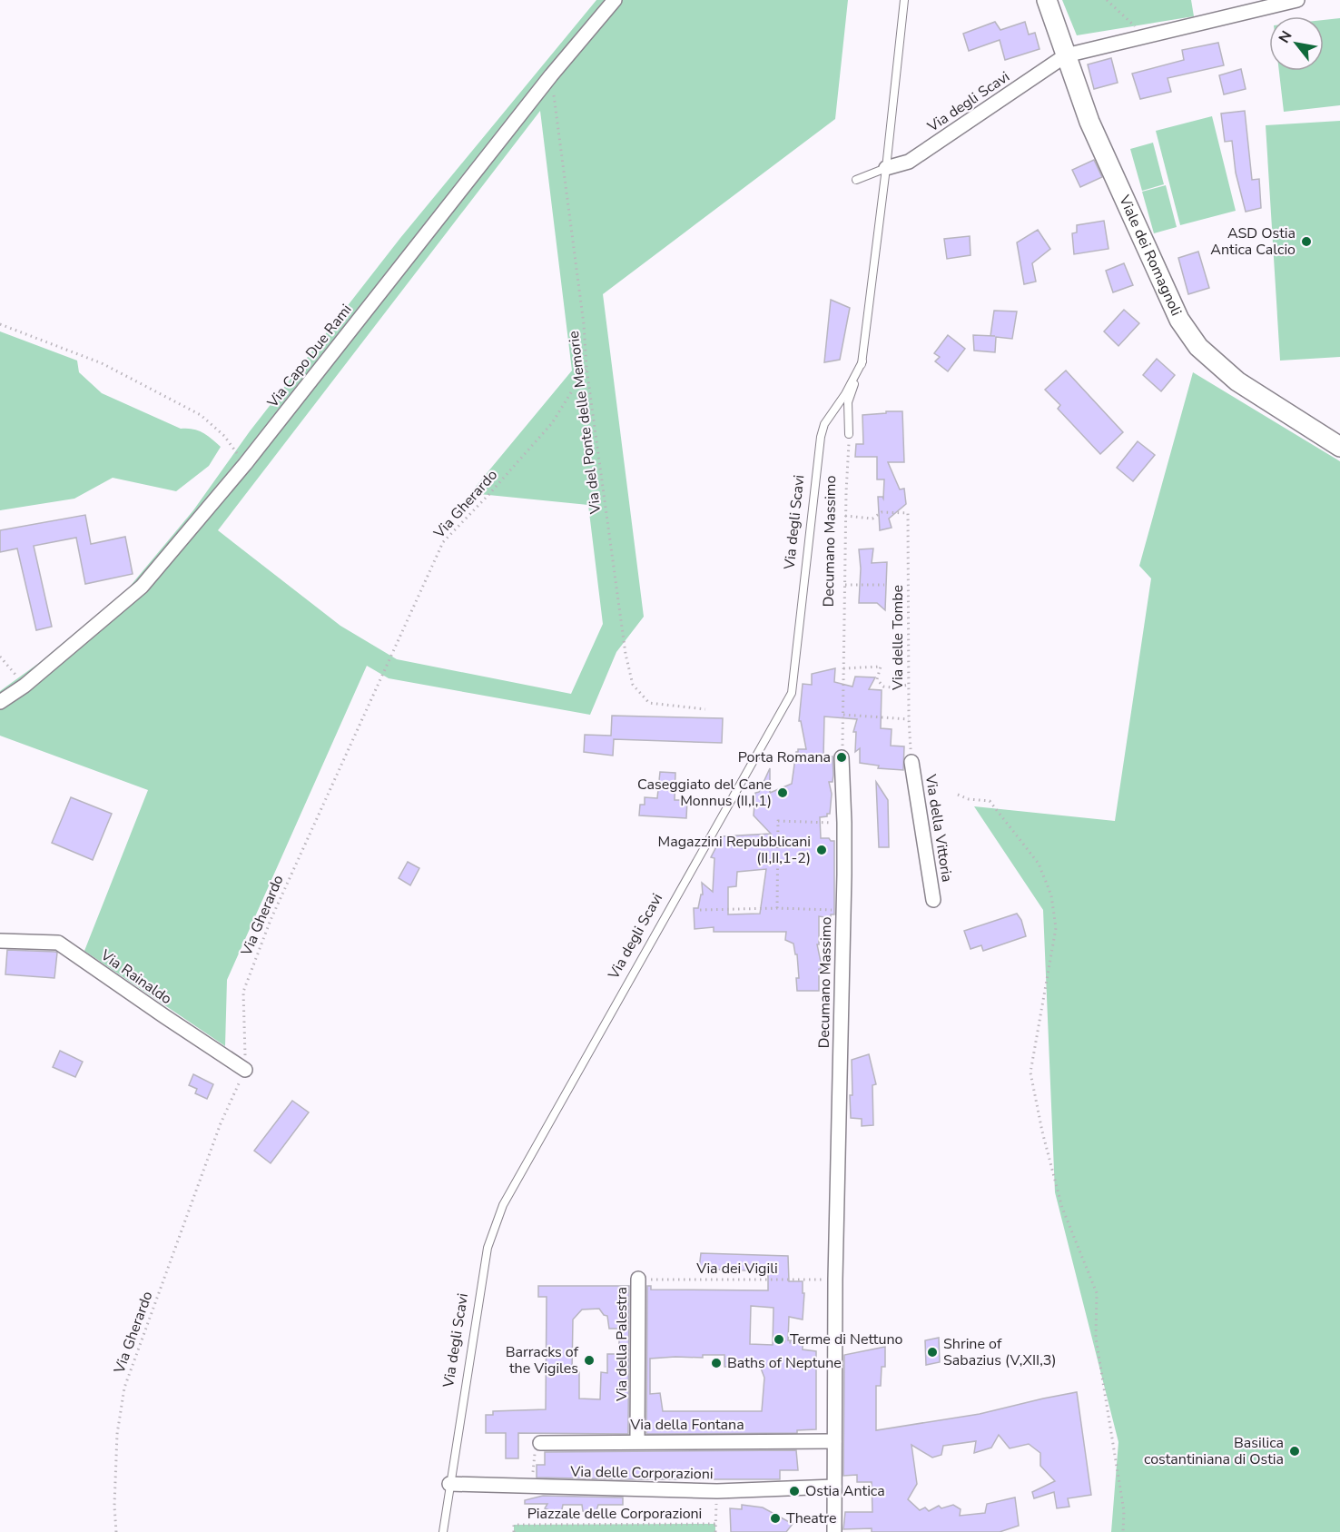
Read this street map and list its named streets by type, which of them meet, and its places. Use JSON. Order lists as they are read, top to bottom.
{
  "streets": {
    "main road": ["Viale dei Romagnoli"],
    "street": [
      "Via degli Scavi",
      "Via Capo Due Rami",
      "Decumano Massimo",
      "Via della Vittoria",
      "Via Rainaldo",
      "Via della Palestra",
      "Via della Fontana",
      "Via delle Corporazioni"
    ],
    "path": [
      "Via del Ponte delle Memorie",
      "Via Gherardo",
      "Via delle Tombe",
      "Via dei Vigili",
      "Piazzale delle Corporazioni"
    ]
  },
  "crossings": [
    ["Via degli Scavi", "Viale dei Romagnoli"],
    ["Via degli Scavi", "Decumano Massimo"],
    ["Via degli Scavi", "Via delle Corporazioni"],
    ["Via Capo Due Rami", "Via del Ponte delle Memorie"],
    ["Via del Ponte delle Memorie", "Via Gherardo"],
    ["Via Gherardo", "Via Rainaldo"],
    ["Decumano Massimo", "Via delle Tombe"],
    ["Decumano Massimo", "Via dei Vigili"],
    ["Decumano Massimo", "Via della Fontana"],
    ["Decumano Massimo", "Via delle Corporazioni"],
    ["Via delle Tombe", "Via della Vittoria"],
    ["Via dei Vigili", "Via della Palestra"],
    ["Via della Palestra", "Via della Fontana"]
  ],
  "places": [
    "ASD Ostia Antica Calcio",
    "Porta Romana",
    "Caseggiato del Cane Monnus (II,I,1)",
    "Magazzini Repubblicani (II,II,1-2)",
    "Terme di Nettuno",
    "Shrine of Sabazius (V,XII,3)",
    "Barracks of the Vigiles",
    "Baths of Neptune",
    "Basilica costantiniana di Ostia",
    "Ostia Antica",
    "Theatre"
  ],
  "north": "top left"
}
